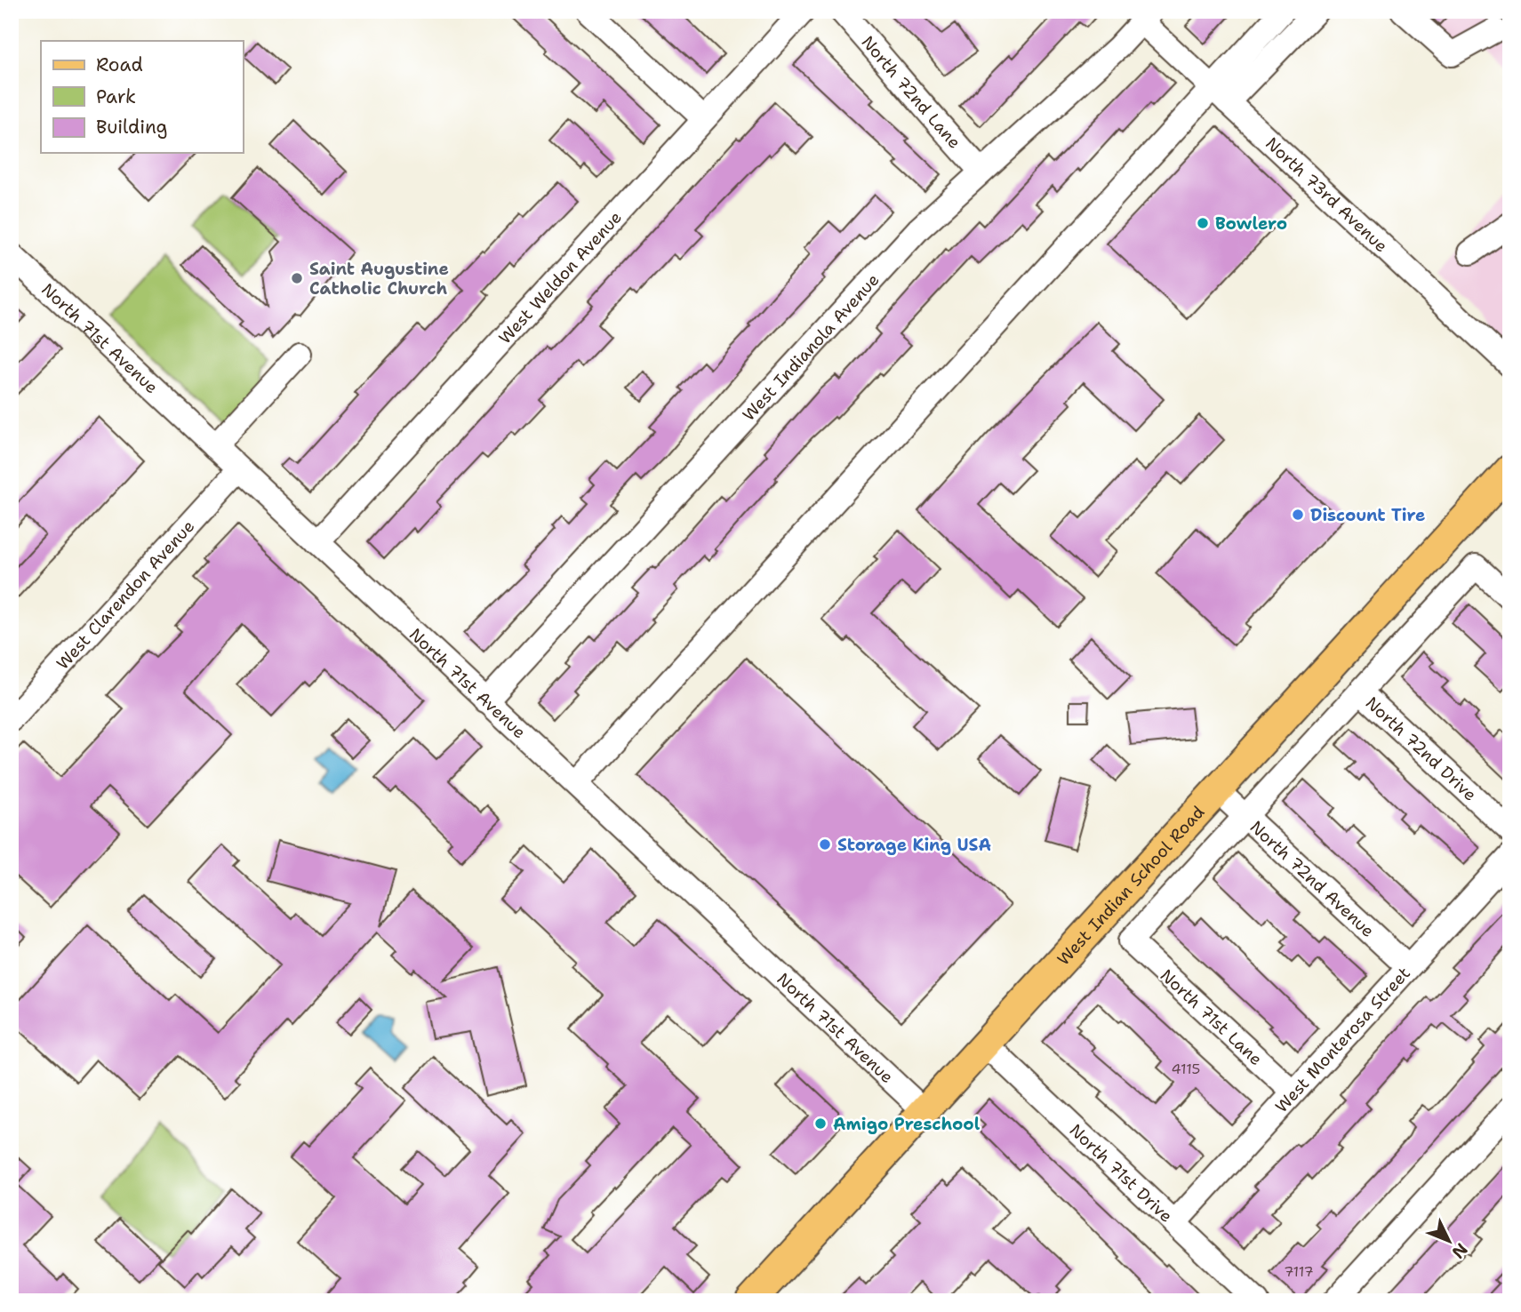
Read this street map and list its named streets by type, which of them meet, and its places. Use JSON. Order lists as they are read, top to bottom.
{
  "streets": {
    "main road": ["West Indian School Road"],
    "street": [
      "North 72nd Lane",
      "North 73rd Avenue",
      "West Weldon Avenue",
      "North 71st Avenue",
      "West Indianola Avenue",
      "West Clarendon Avenue",
      "North 72nd Drive",
      "North 72nd Avenue",
      "North 71st Lane",
      "West Monterosa Street",
      "North 71st Drive"
    ]
  },
  "crossings": [
    ["North 72nd Lane", "West Indianola Avenue"],
    ["North 73rd Avenue", "West Indianola Avenue"],
    ["West Weldon Avenue", "North 71st Avenue"],
    ["North 71st Avenue", "West Indianola Avenue"],
    ["North 71st Avenue", "West Clarendon Avenue"],
    ["North 71st Avenue", "West Indian School Road"],
    ["North 72nd Avenue", "West Indian School Road"],
    ["North 72nd Avenue", "North 71st Lane"],
    ["North 72nd Avenue", "West Monterosa Street"],
    ["West Indian School Road", "North 71st Drive"],
    ["North 71st Lane", "West Monterosa Street"],
    ["West Monterosa Street", "North 71st Drive"]
  ],
  "places": [
    "Bowlero",
    "Saint Augustine Catholic Church",
    "Discount Tire",
    "Storage King USA",
    "Amigo Preschool"
  ],
  "house_numbers": ["4115", "7117"],
  "legend": ["Road", "Park", "Building"],
  "north": "bottom right"
}
